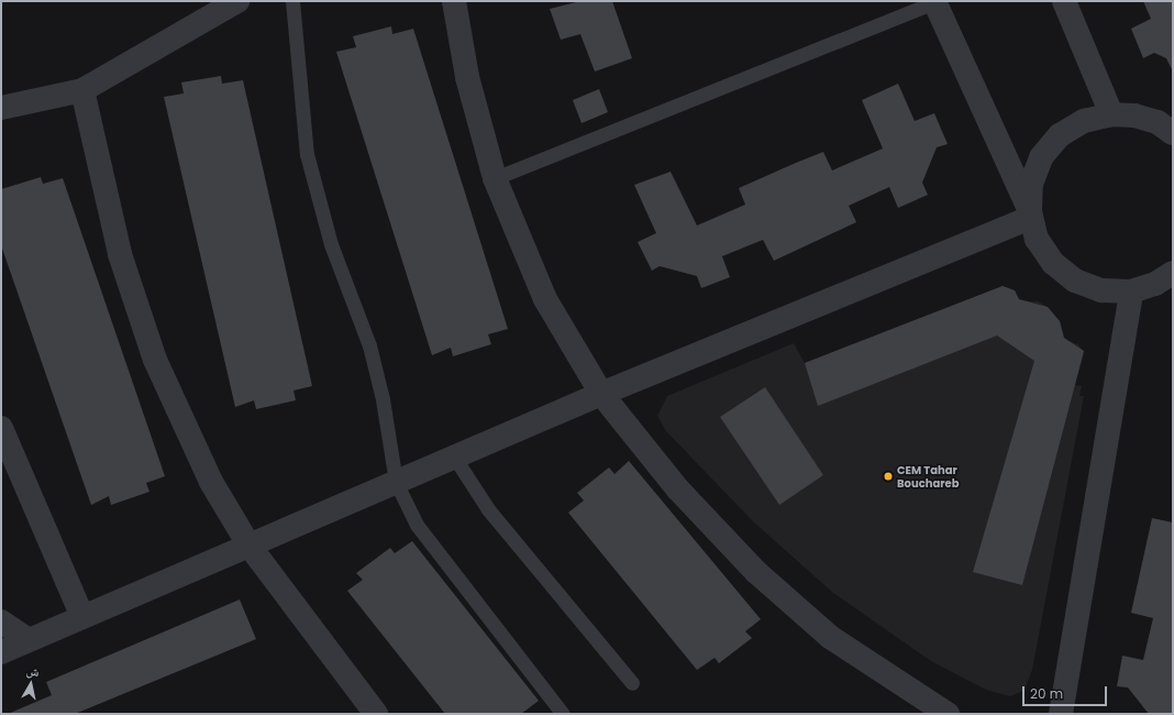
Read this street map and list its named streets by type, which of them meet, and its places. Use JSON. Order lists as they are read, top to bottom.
{
  "places": ["CEM Tahar Bouchareb"],
  "scale_bar": "20 m",
  "north": "top"
}
